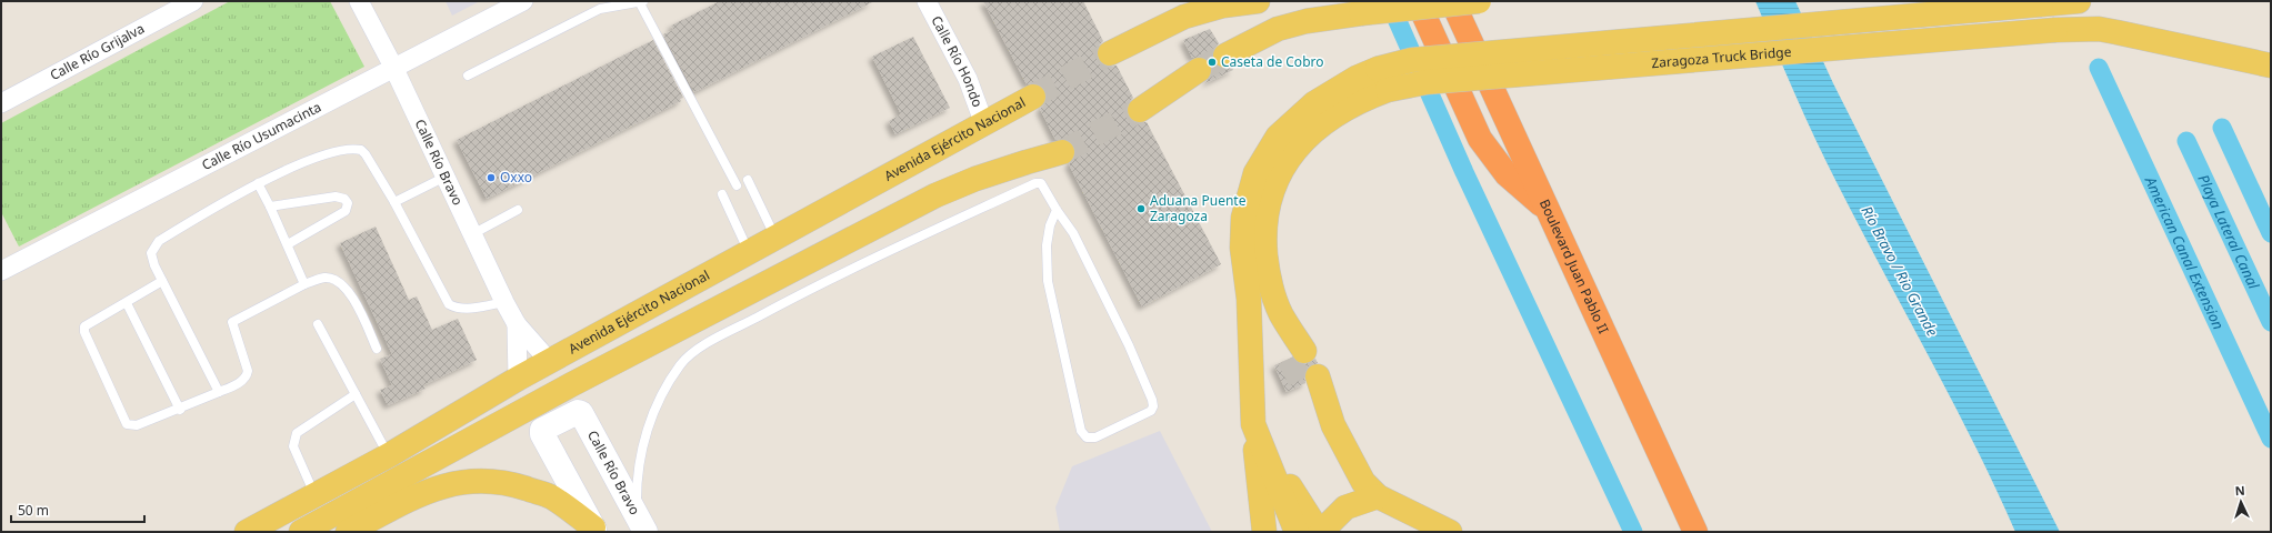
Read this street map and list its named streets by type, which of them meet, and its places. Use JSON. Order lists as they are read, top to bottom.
{
  "streets": {
    "highway": ["Boulevard Juan Pablo II"],
    "main road": ["Zaragoza Truck Bridge", "Avenida Ejército Nacional"],
    "street": [
      "Calle Río Grijalva",
      "Calle Río Hondo",
      "Calle Río Usumacinta",
      "Calle Río Bravo"
    ]
  },
  "crossings": [
    ["Calle Río Hondo", "Avenida Ejército Nacional"],
    ["Calle Río Usumacinta", "Calle Río Bravo"],
    ["Avenida Ejército Nacional", "Calle Río Bravo"]
  ],
  "water": ["Playa Lateral Canal", "American Canal Extension", "Río Bravo / Rio Grande"],
  "places": ["Caseta de Cobro", "Oxxo", "Aduana Puente Zaragoza"],
  "scale_bar": "50 m",
  "north": "top"
}
